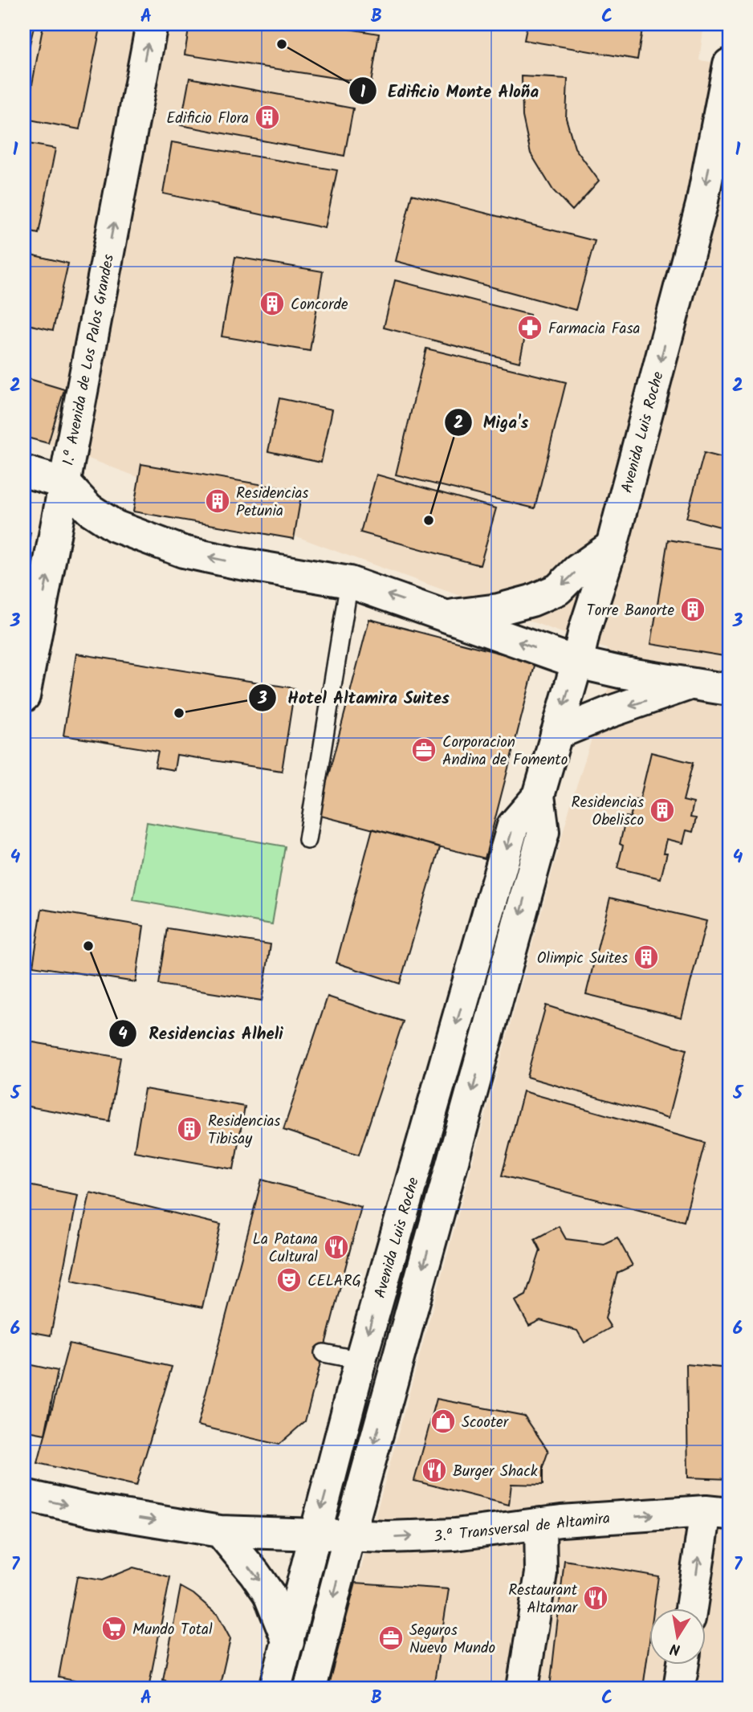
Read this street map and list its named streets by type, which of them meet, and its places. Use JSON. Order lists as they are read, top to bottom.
{
  "streets": {
    "street": ["1.ª Avenida de Los Palos Grandes", "Avenida Luis Roche", "3.ª Transversal de Altamira"]
  },
  "crossings": [
    ["Avenida Luis Roche", "3.ª Transversal de Altamira"]
  ],
  "one_way": ["1.ª Avenida de Los Palos Grandes", "Avenida Luis Roche", "3.ª Transversal de Altamira"],
  "places": {
    "other": [
      "Edificio Monte Aloña",
      "Miga's",
      "Hotel Altamira Suites",
      "Residencias Alheli"
    ],
    "building": [
      "Edificio Flora",
      "Concorde",
      "Residencias Petunia",
      "Torre Banorte",
      "Residencias Obelisco",
      "Olimpic Suites",
      "Residencias Tibisay"
    ],
    "pharmacy": ["Farmacia Fasa"],
    "office": ["Corporacion Andina de Fomento", "Seguros Nuevo Mundo"],
    "restaurant": ["La Patana Cultural", "Burger Shack", "Restaurant Altamar"],
    "theatre": ["CELARG"],
    "shop": ["Scooter"],
    "supermarket": ["Mundo Total"]
  },
  "north": "bottom",
  "grid": {
    "columns": ["A", "B", "C"],
    "rows": [
      "1",
      "2",
      "3",
      "4",
      "5",
      "6",
      "7"
    ]
  }
}
